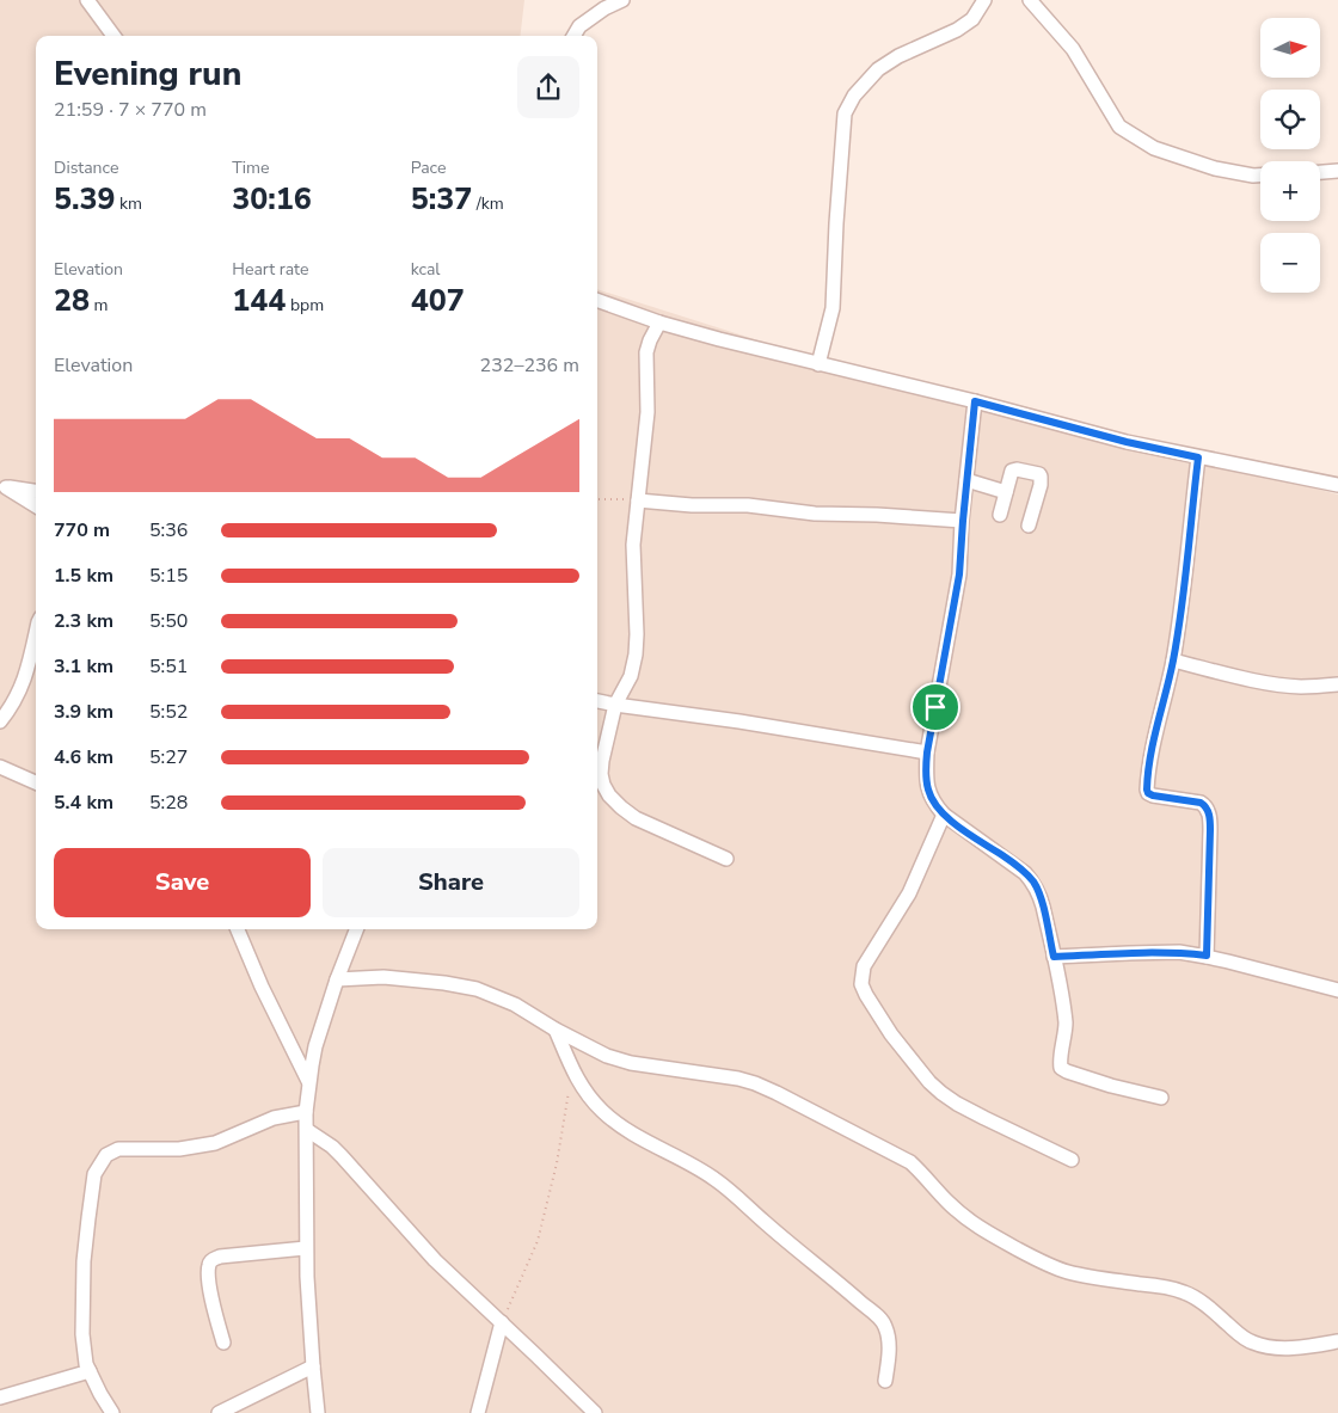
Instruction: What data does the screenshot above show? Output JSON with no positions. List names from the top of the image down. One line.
{"north":"right","page":{"map_buttons":["+","−"],"heading":["Evening run","21:59 · 7 × 770 m"],"stats":[["Distance","5.39 km"],["Time","30:16"],["Pace","5:37 /km"],["Elevation","28 m"],["Heart rate","144 bpm"],["kcal","407"]],"chart":["Elevation","232–236 m"],"list":[{"name":"770 m","note":"5:36"},{"name":"1.5 km","note":"5:15"},{"name":"2.3 km","note":"5:50"},{"name":"3.1 km","note":"5:51"},{"name":"3.9 km","note":"5:52"},{"name":"4.6 km","note":"5:27"},{"name":"5.4 km","note":"5:28"}],"buttons":["Save","Share"]}}
